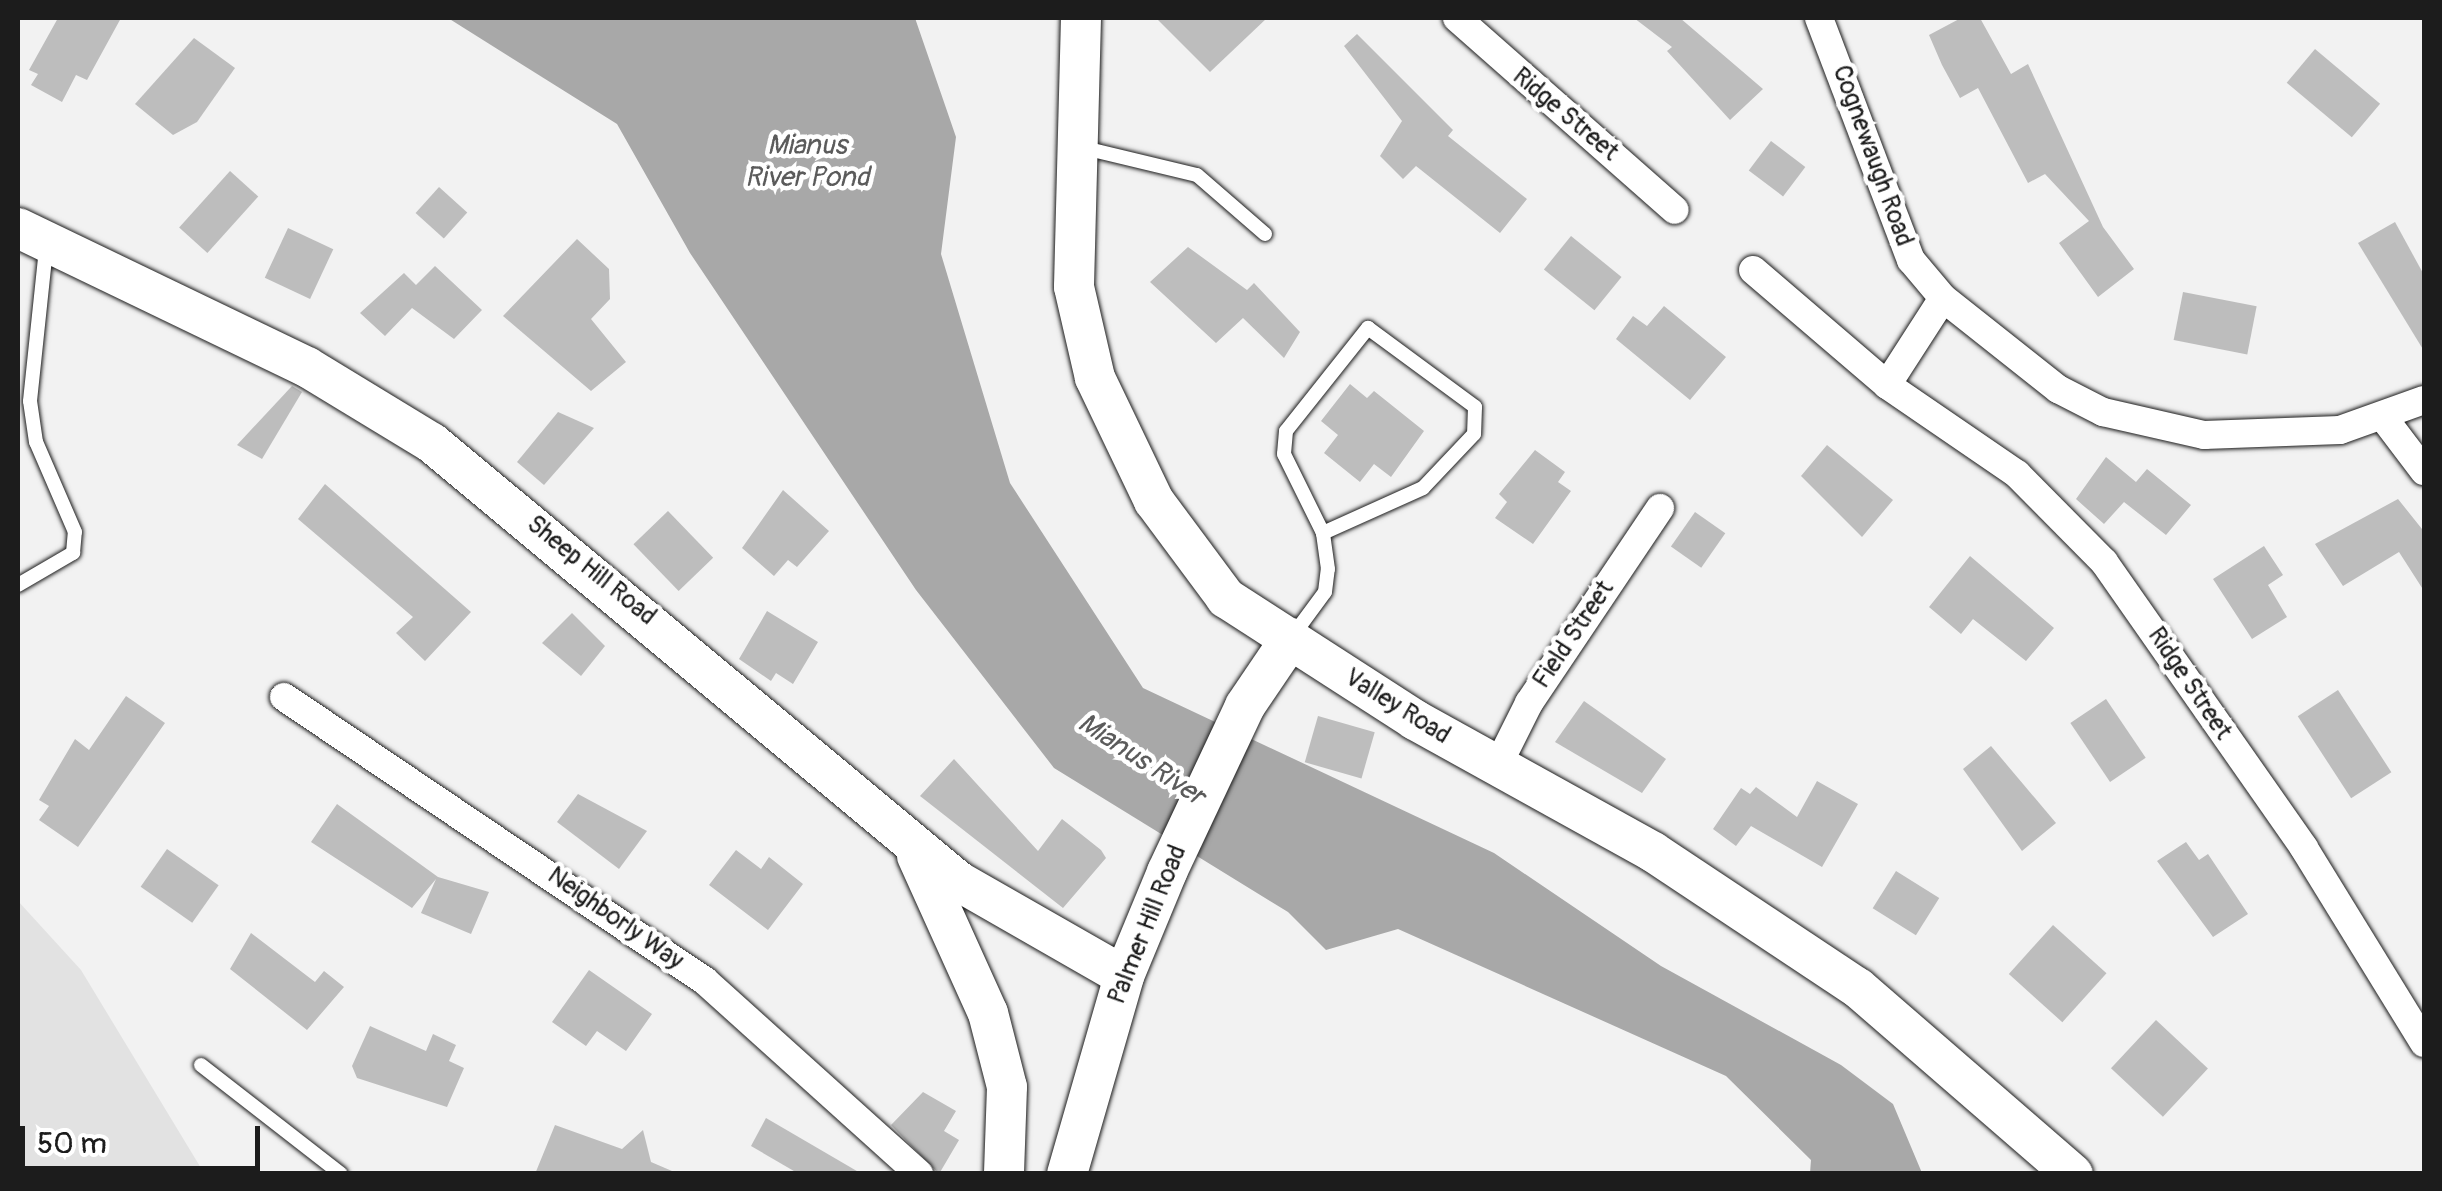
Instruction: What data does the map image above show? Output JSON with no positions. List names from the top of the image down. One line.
{"streets":{"street":["Ridge Street","Cognewaugh Road","Sheep Hill Road","Field Street","Valley Road","Neighborly Way","Palmer Hill Road"]},"crossings":[["Sheep Hill Road","Palmer Hill Road"],["Field Street","Valley Road"],["Valley Road","Palmer Hill Road"]],"water":["Mianus River Pond","Mianus River"],"scale_bar":"50 m"}
